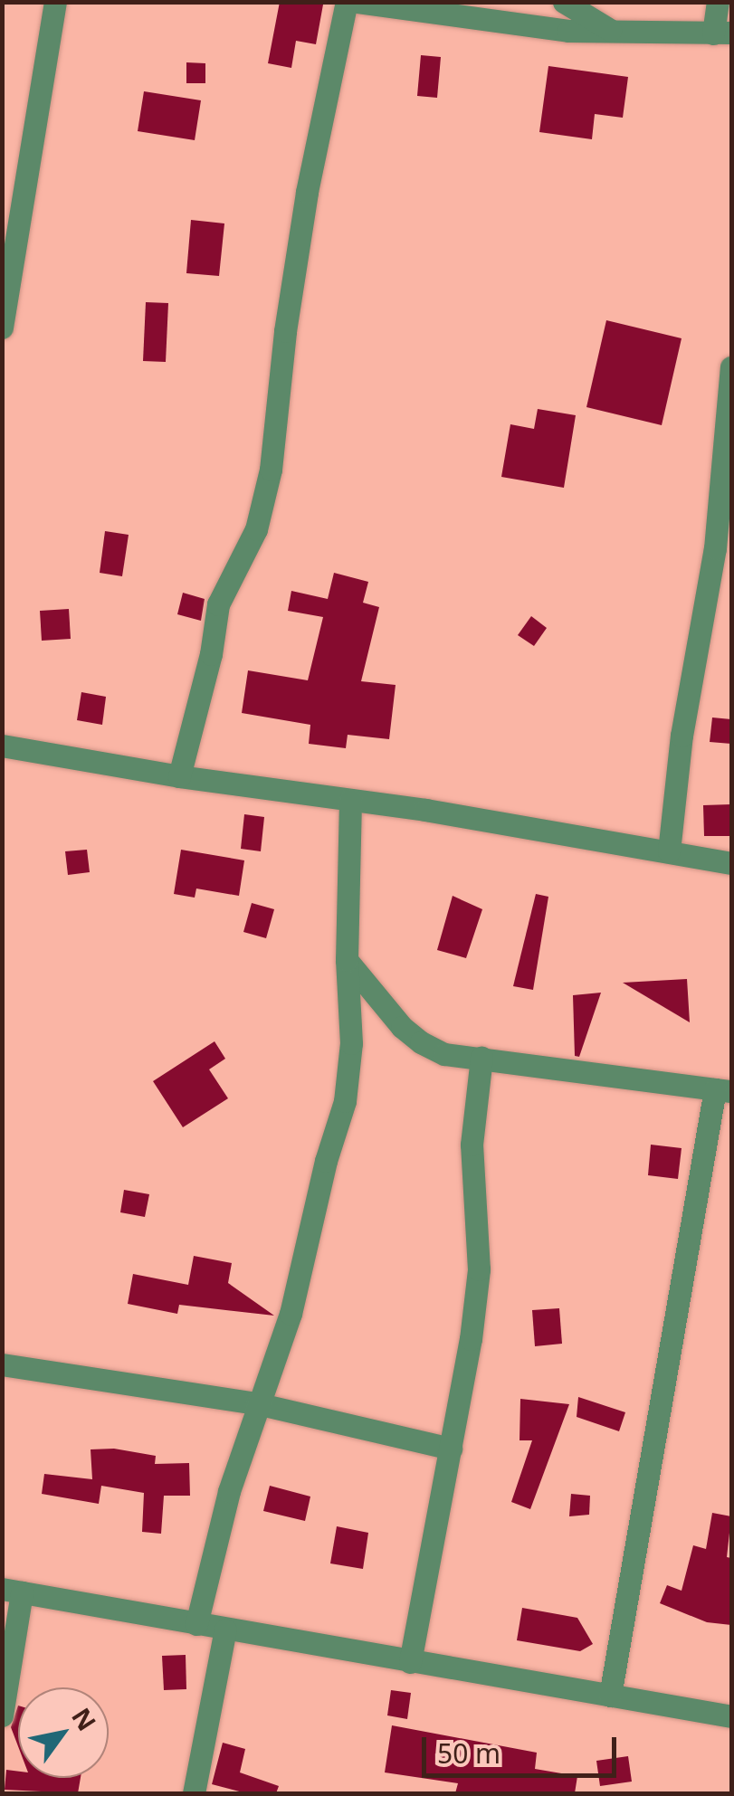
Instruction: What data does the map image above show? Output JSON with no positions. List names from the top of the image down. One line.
{"scale_bar":"50 m","north":"top right"}
